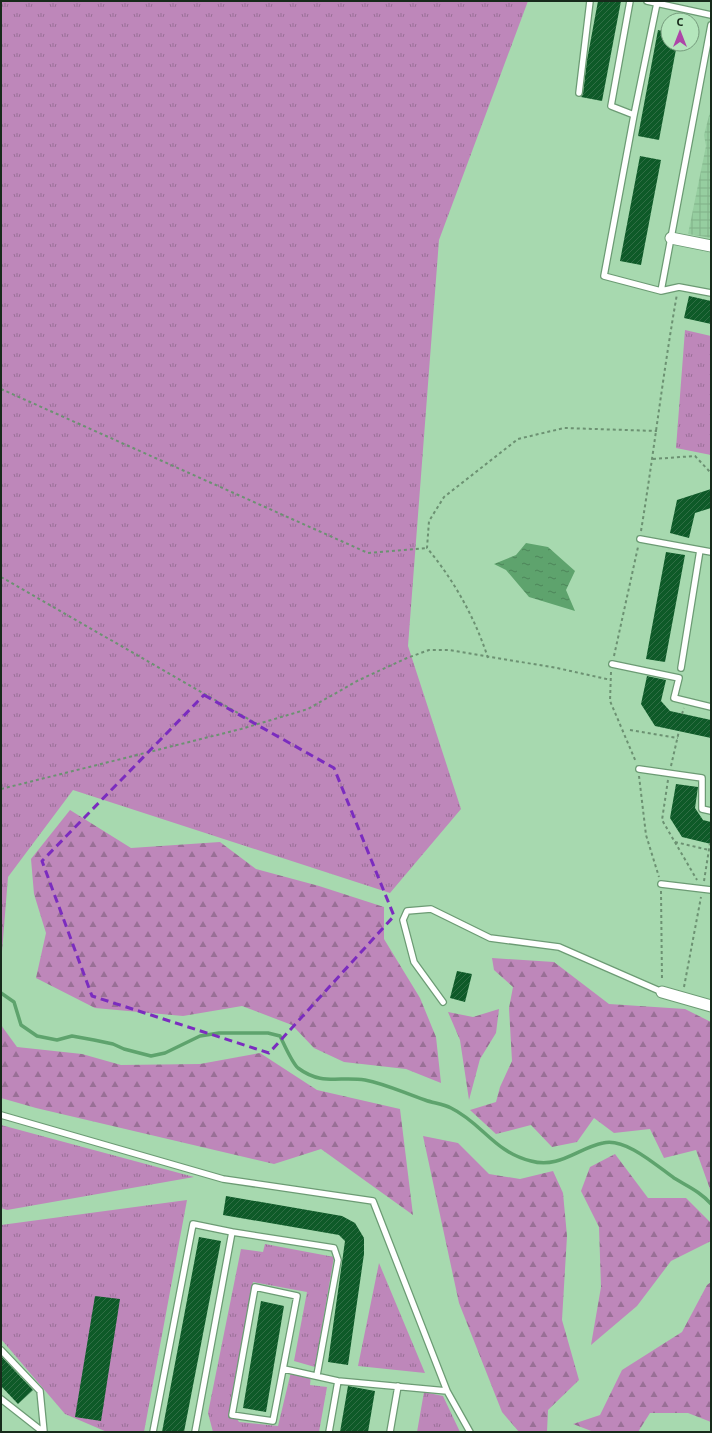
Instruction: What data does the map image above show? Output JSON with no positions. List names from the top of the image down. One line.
{"north":"top"}
